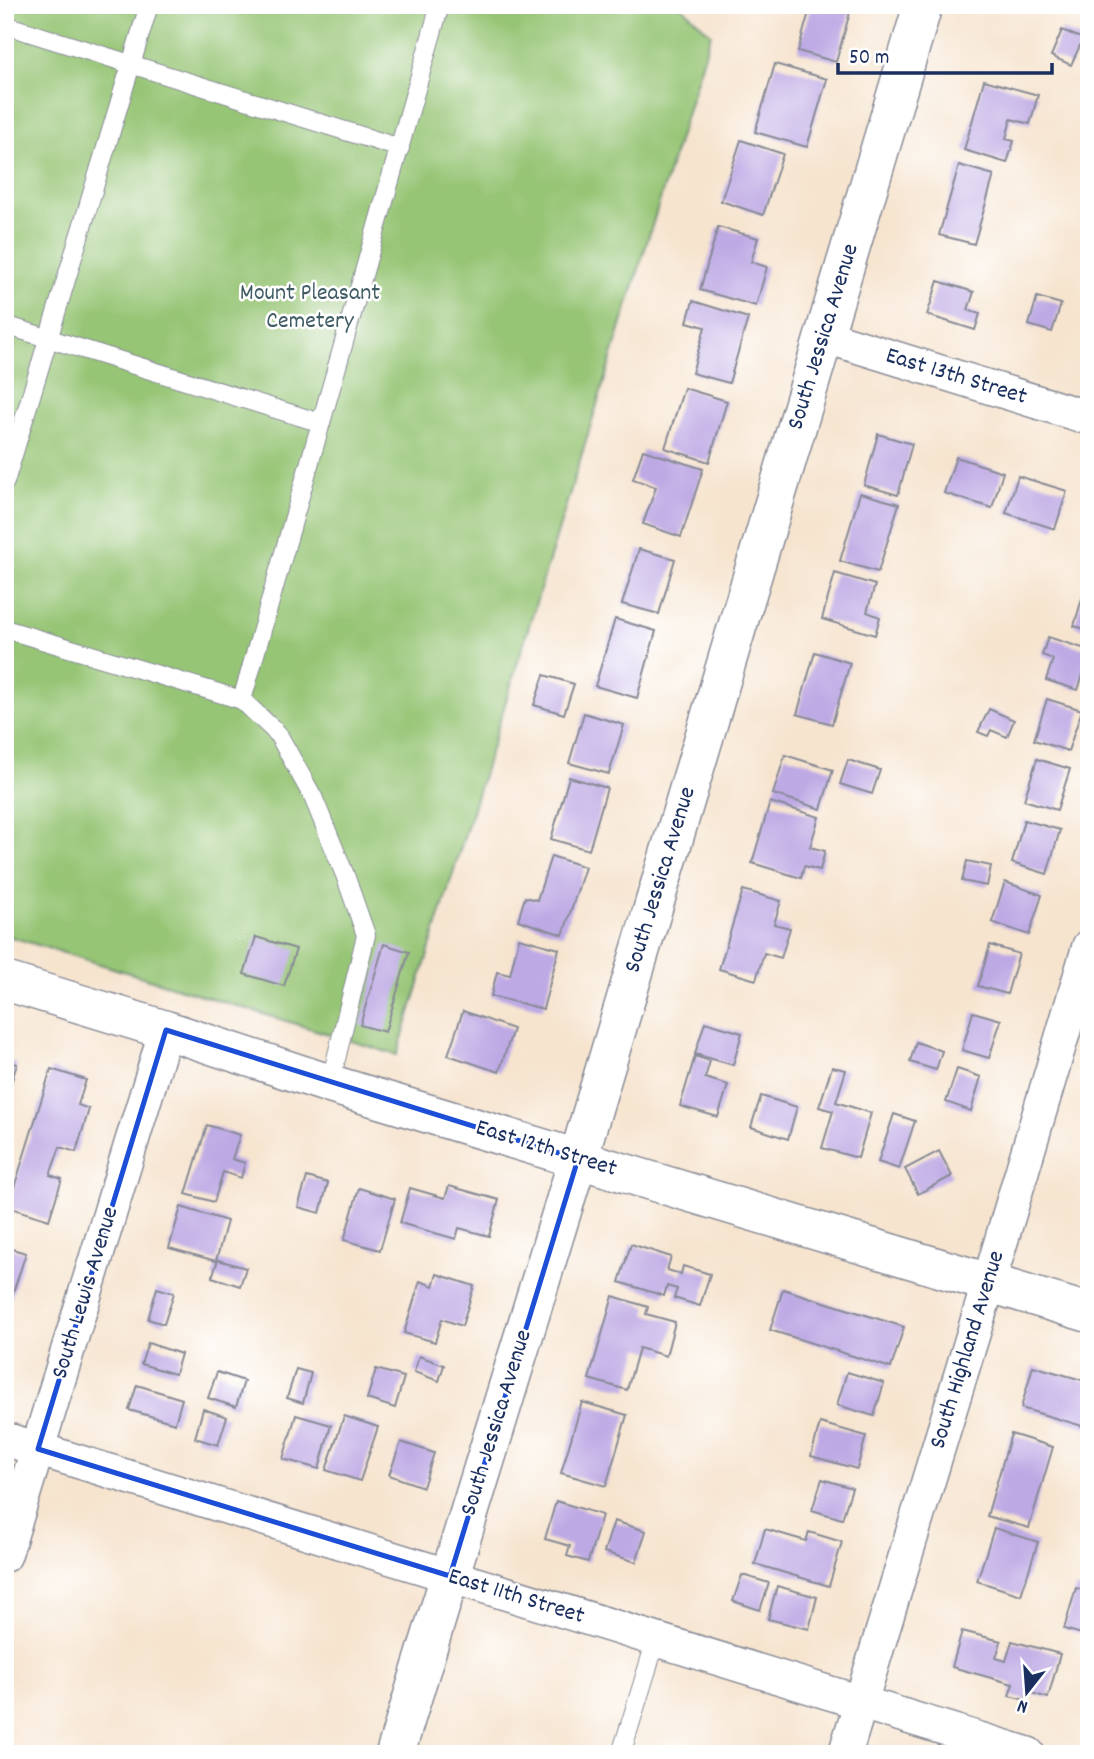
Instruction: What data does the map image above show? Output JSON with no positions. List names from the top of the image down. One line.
{"streets":{"street":["South Jessica Avenue","East 13th Street","East 12th Street","South Lewis Avenue","South Highland Avenue","East 11th Street"]},"crossings":[["South Jessica Avenue","East 13th Street"],["South Jessica Avenue","East 12th Street"],["South Jessica Avenue","East 11th Street"],["East 12th Street","South Lewis Avenue"],["East 12th Street","South Highland Avenue"],["South Lewis Avenue","East 11th Street"],["South Highland Avenue","East 11th Street"]],"parks":["Mount Pleasant Cemetery"],"scale_bar":"50 m","north":"bottom"}
